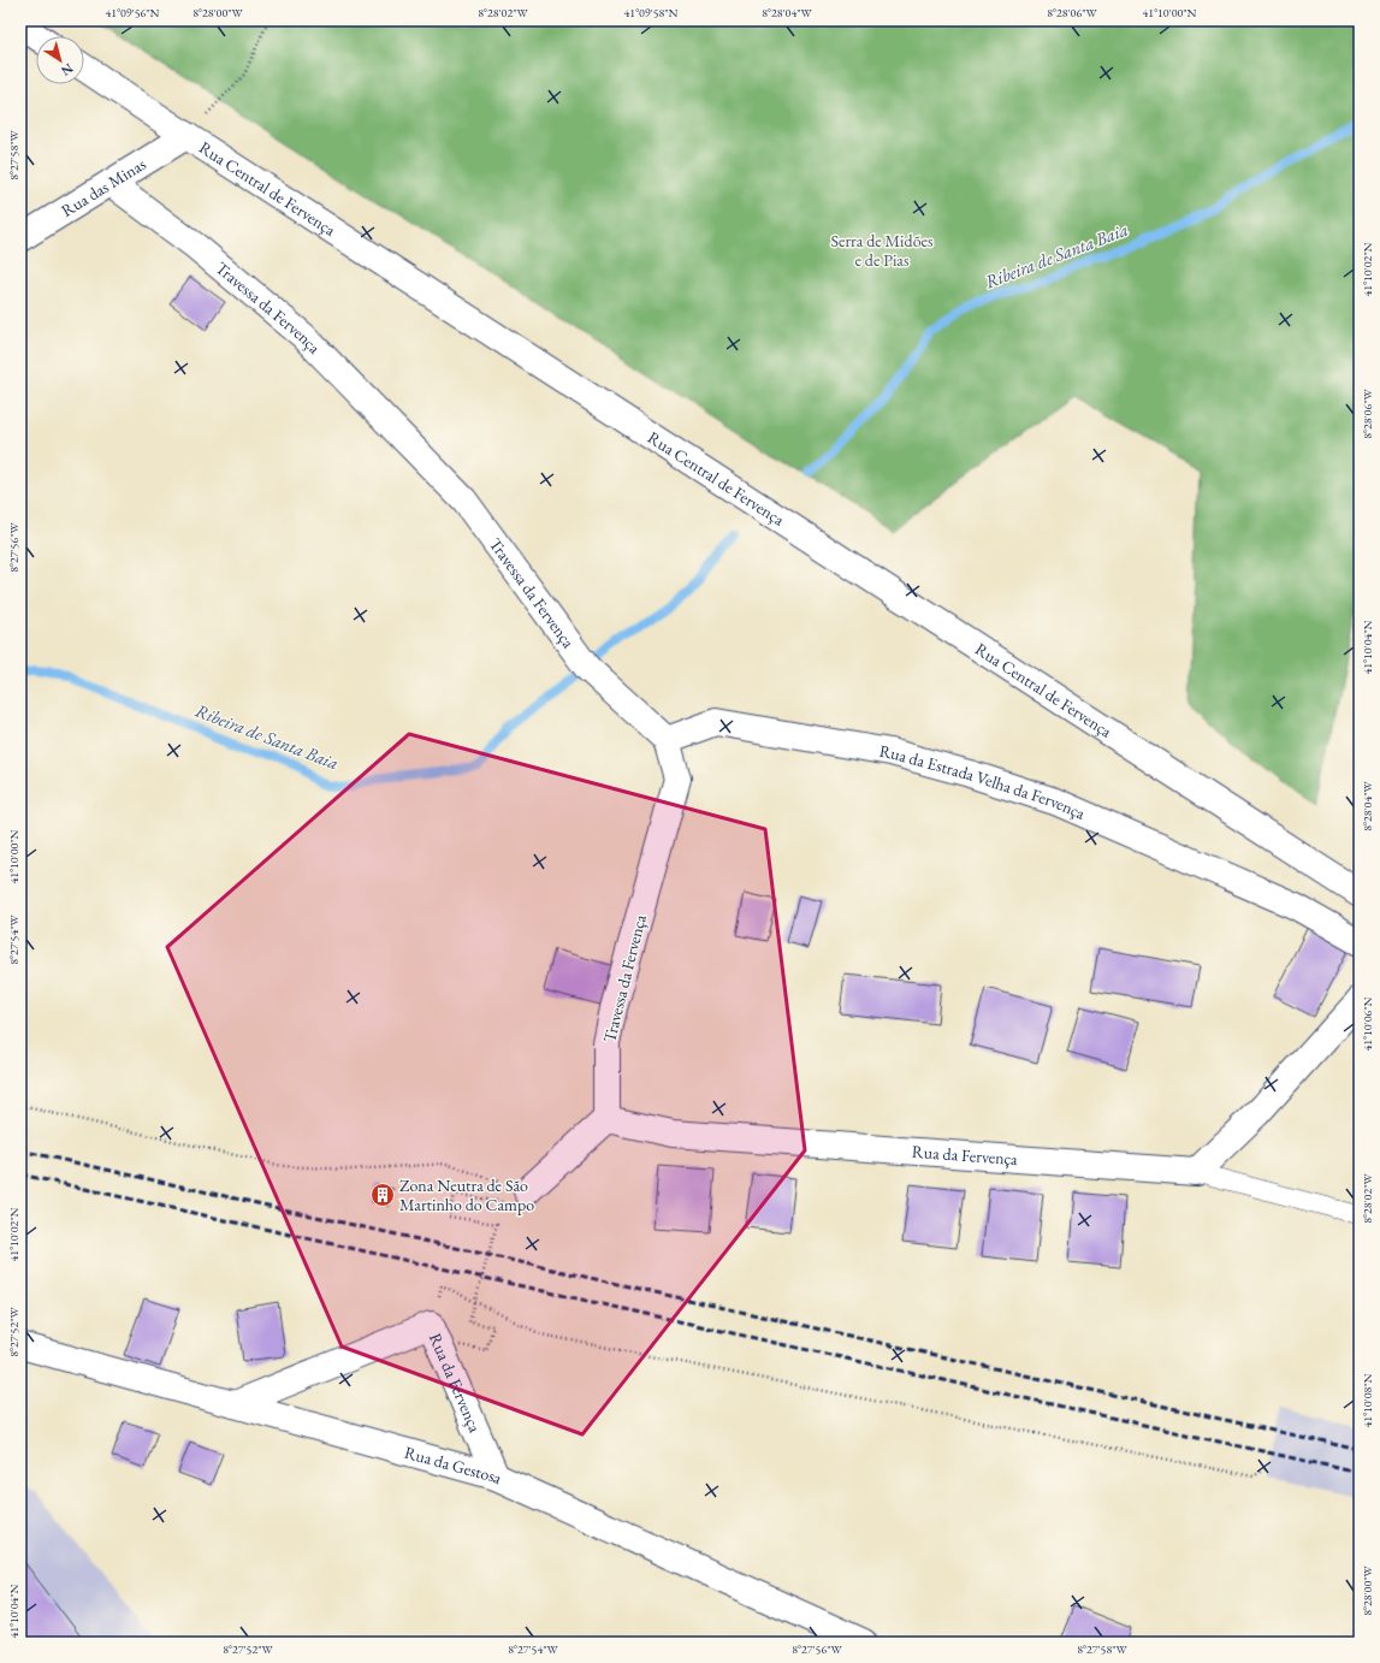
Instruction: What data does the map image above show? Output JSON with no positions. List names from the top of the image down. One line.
{"streets":{"street":["Rua das Minas","Rua Central de Fervença","Travessa da Fervença","Rua da Estrada Velha da Fervença","Rua da Fervença","Rua da Gestosa"]},"crossings":[["Rua das Minas","Rua Central de Fervença"],["Rua das Minas","Travessa da Fervença"],["Travessa da Fervença","Rua da Estrada Velha da Fervença"],["Travessa da Fervença","Rua da Fervença"],["Rua da Fervença","Rua da Gestosa"]],"water":["Ribeira de Santa Baia"],"parks":["Serra de Midões e de Pias"],"places":{"building":["Zona Neutra de São Martinho do Campo"]},"north":"bottom right","coordinates":["41°09'56\"N","8°28'00\"W","8°28'02\"W","41°09'58\"N","8°28'04\"W","8°28'06\"W","41°10'00\"N","8°27'58\"W","41°10'02\"N","8°27'56\"W","41°10'04\"N","8°27'54\"W","41°10'06\"N","8°27'52\"W","41°10'08\"N"]}
